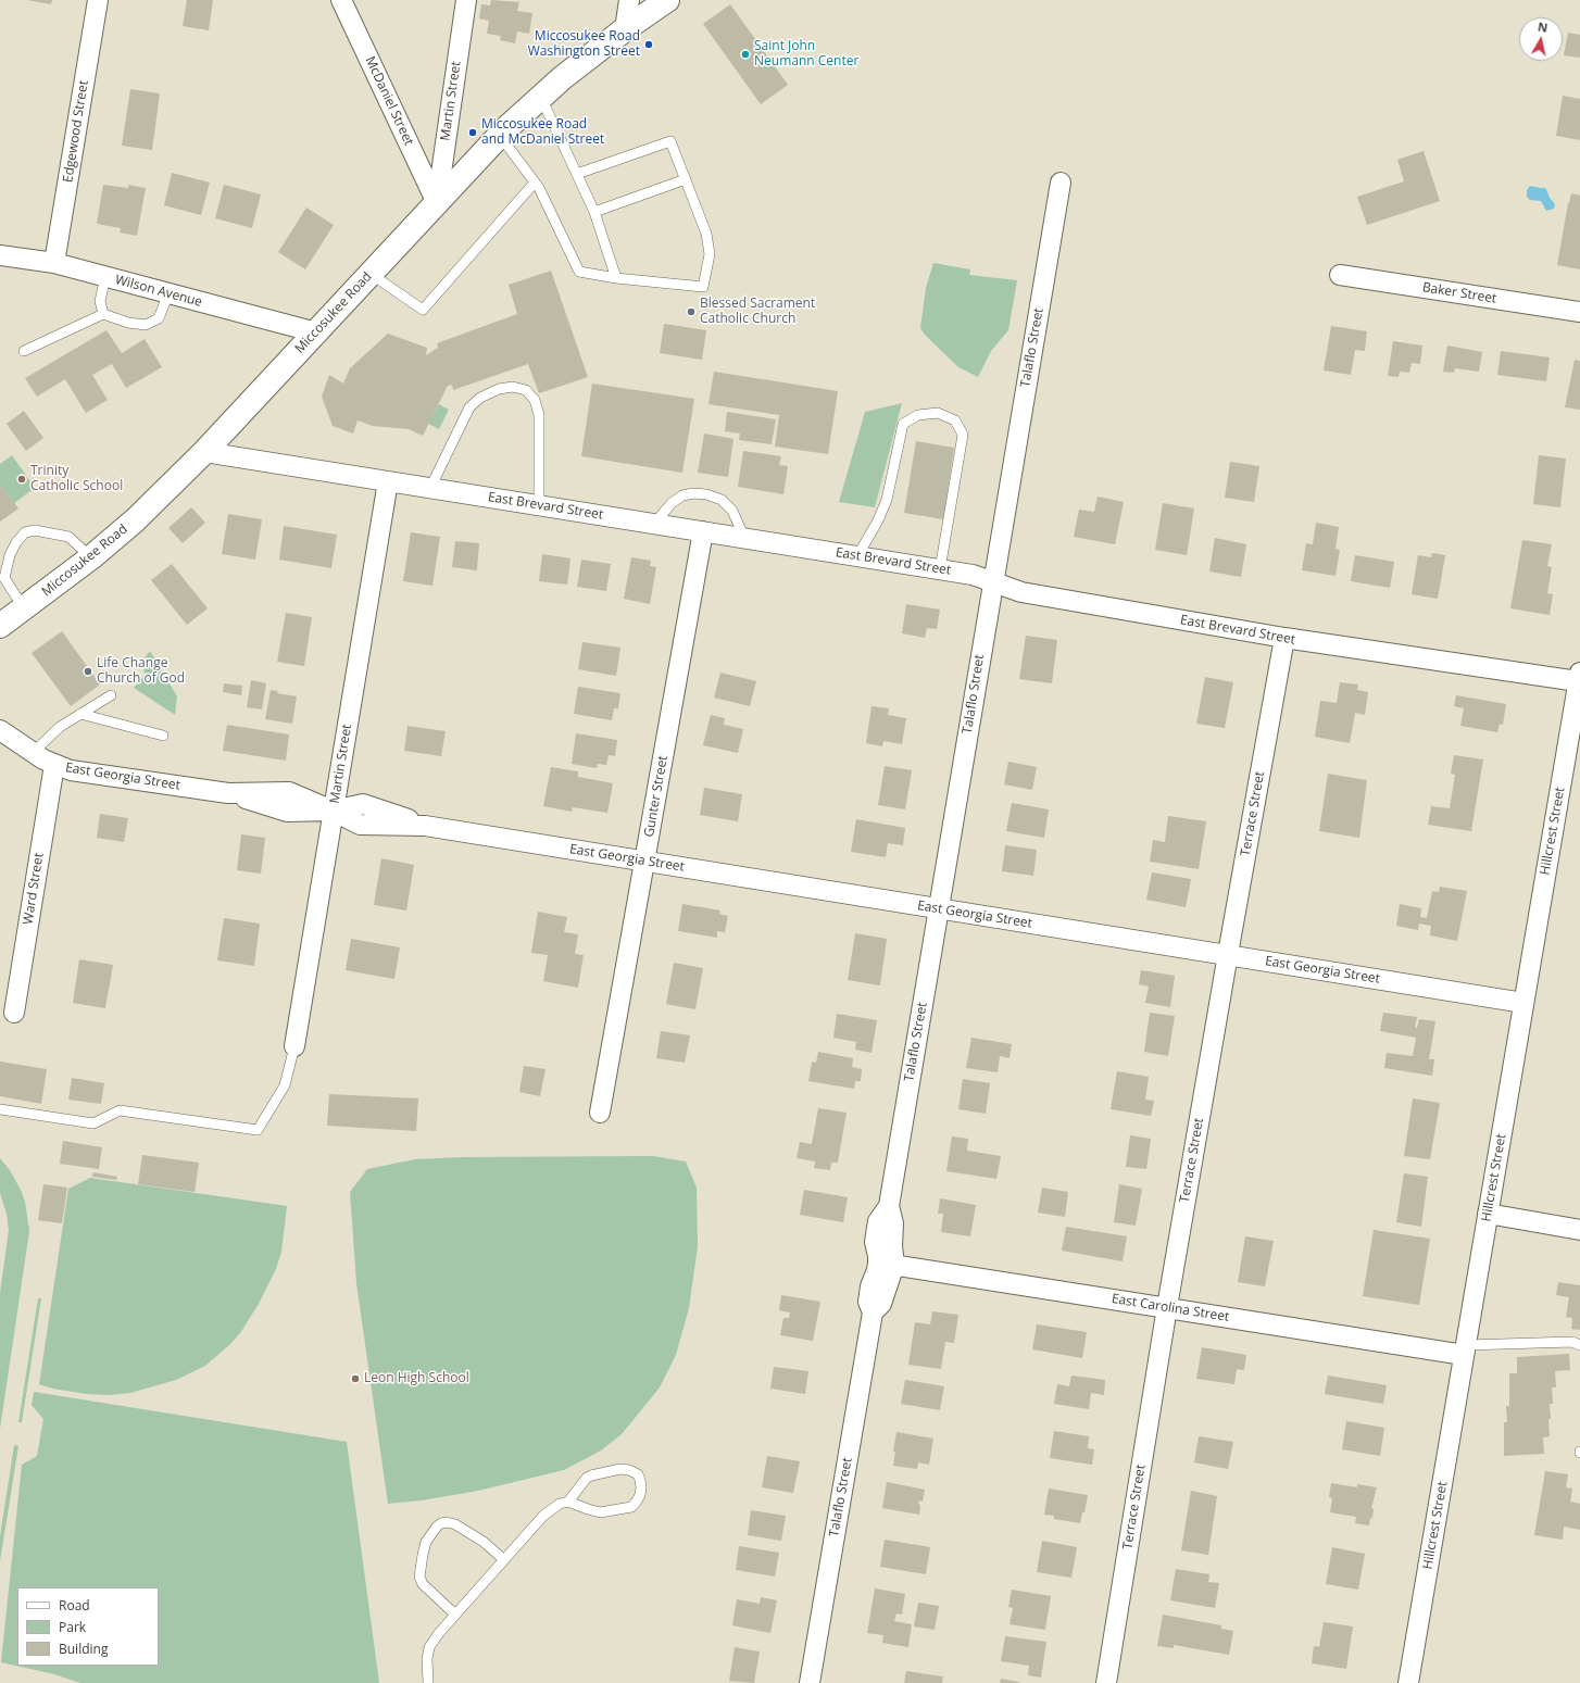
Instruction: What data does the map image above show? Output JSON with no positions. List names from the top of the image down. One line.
{"streets":{"street":["McDaniel Street","Martin Street","Edgewood Street","Wilson Avenue","Baker Street","Miccosukee Road","Talaflo Street","East Brevard Street","East Georgia Street","Gunter Street","Terrace Street","Hillcrest Street","Ward Street","East Carolina Street"]},"crossings":[["McDaniel Street","Martin Street"],["McDaniel Street","Miccosukee Road"],["Martin Street","Miccosukee Road"],["Martin Street","East Brevard Street"],["Martin Street","East Georgia Street"],["Edgewood Street","Wilson Avenue"],["Wilson Avenue","Miccosukee Road"],["Miccosukee Road","East Brevard Street"],["Talaflo Street","East Brevard Street"],["Talaflo Street","East Georgia Street"],["Talaflo Street","East Carolina Street"],["East Brevard Street","Gunter Street"],["East Brevard Street","Terrace Street"],["East Brevard Street","Hillcrest Street"],["East Georgia Street","Gunter Street"],["East Georgia Street","Terrace Street"],["East Georgia Street","Hillcrest Street"],["East Georgia Street","Ward Street"],["Terrace Street","East Carolina Street"],["Hillcrest Street","East Carolina Street"]],"places":["Miccosukee Road Washington Street","Saint John Neumann Center","Miccosukee Road and McDaniel Street","Blessed Sacrament Catholic Church","Trinity Catholic School","Life Change Church of God","Leon High School"],"legend":["Road","Park","Building"],"north":"top"}
